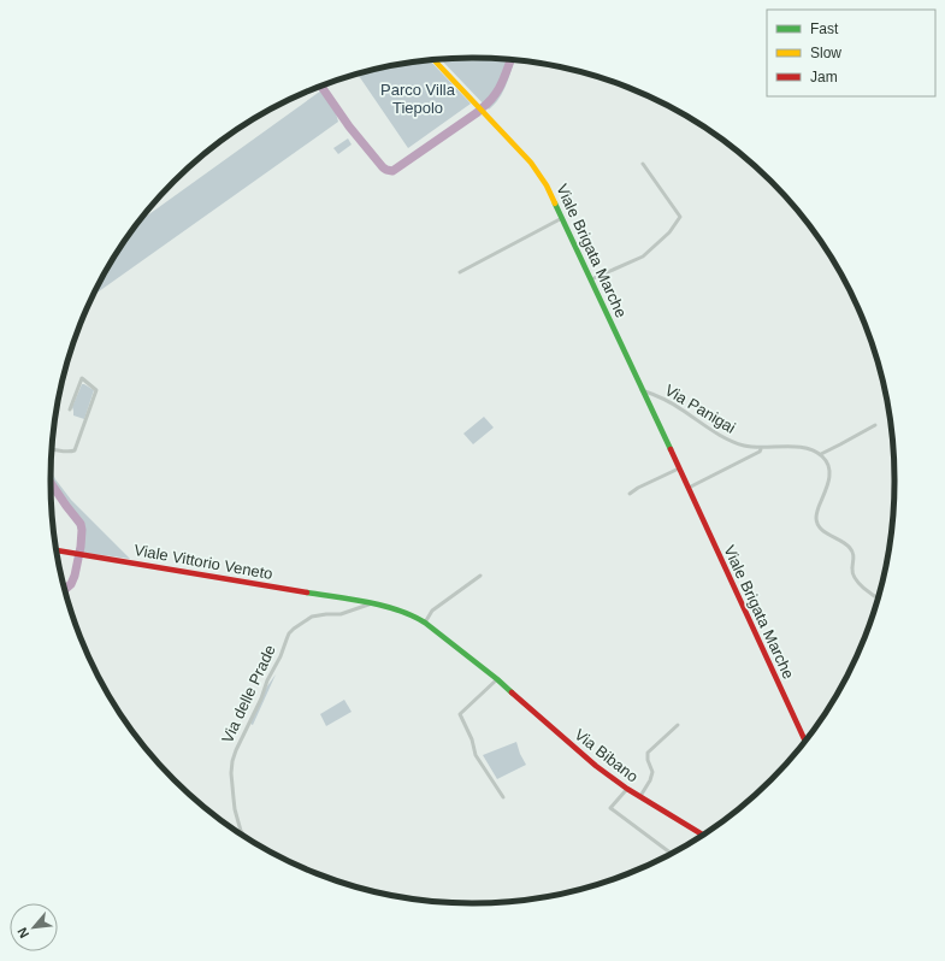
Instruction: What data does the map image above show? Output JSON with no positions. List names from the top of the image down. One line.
{"streets":{"street":["Viale Brigata Marche","Via Panigai","Viale Vittorio Veneto","Via delle Prade","Via Bibano"]},"crossings":[["Viale Brigata Marche","Via Panigai"],["Viale Vittorio Veneto","Via Bibano"],["Via delle Prade","Via Bibano"]],"parks":["Parco Villa Tiepolo"],"legend":["Fast","Slow","Jam"],"north":"bottom left"}
